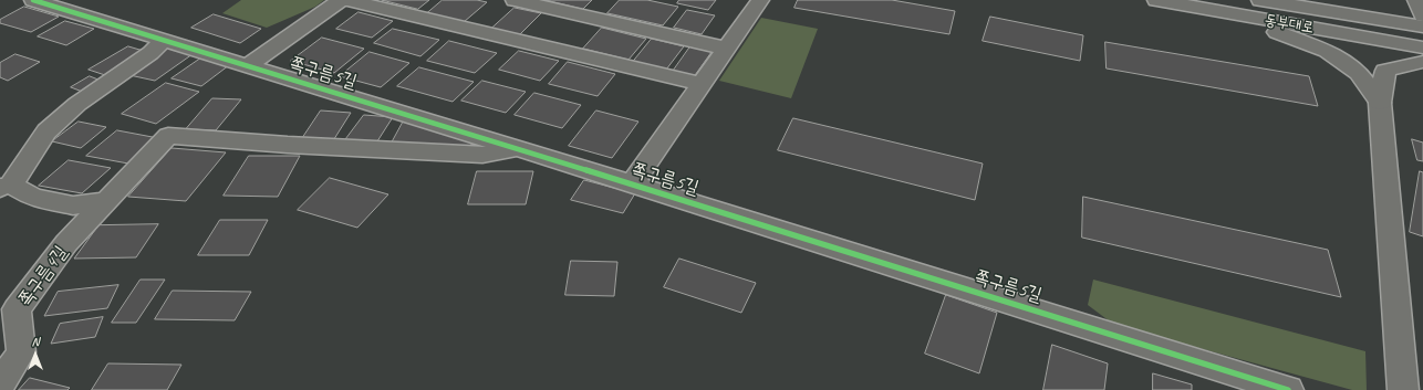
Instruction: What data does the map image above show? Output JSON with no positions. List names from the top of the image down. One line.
{"streets":{"street":["동부대로","쪽구름5길","쪽구름4길"]},"crossings":[["쪽구름5길","쪽구름4길"]],"north":"top"}
